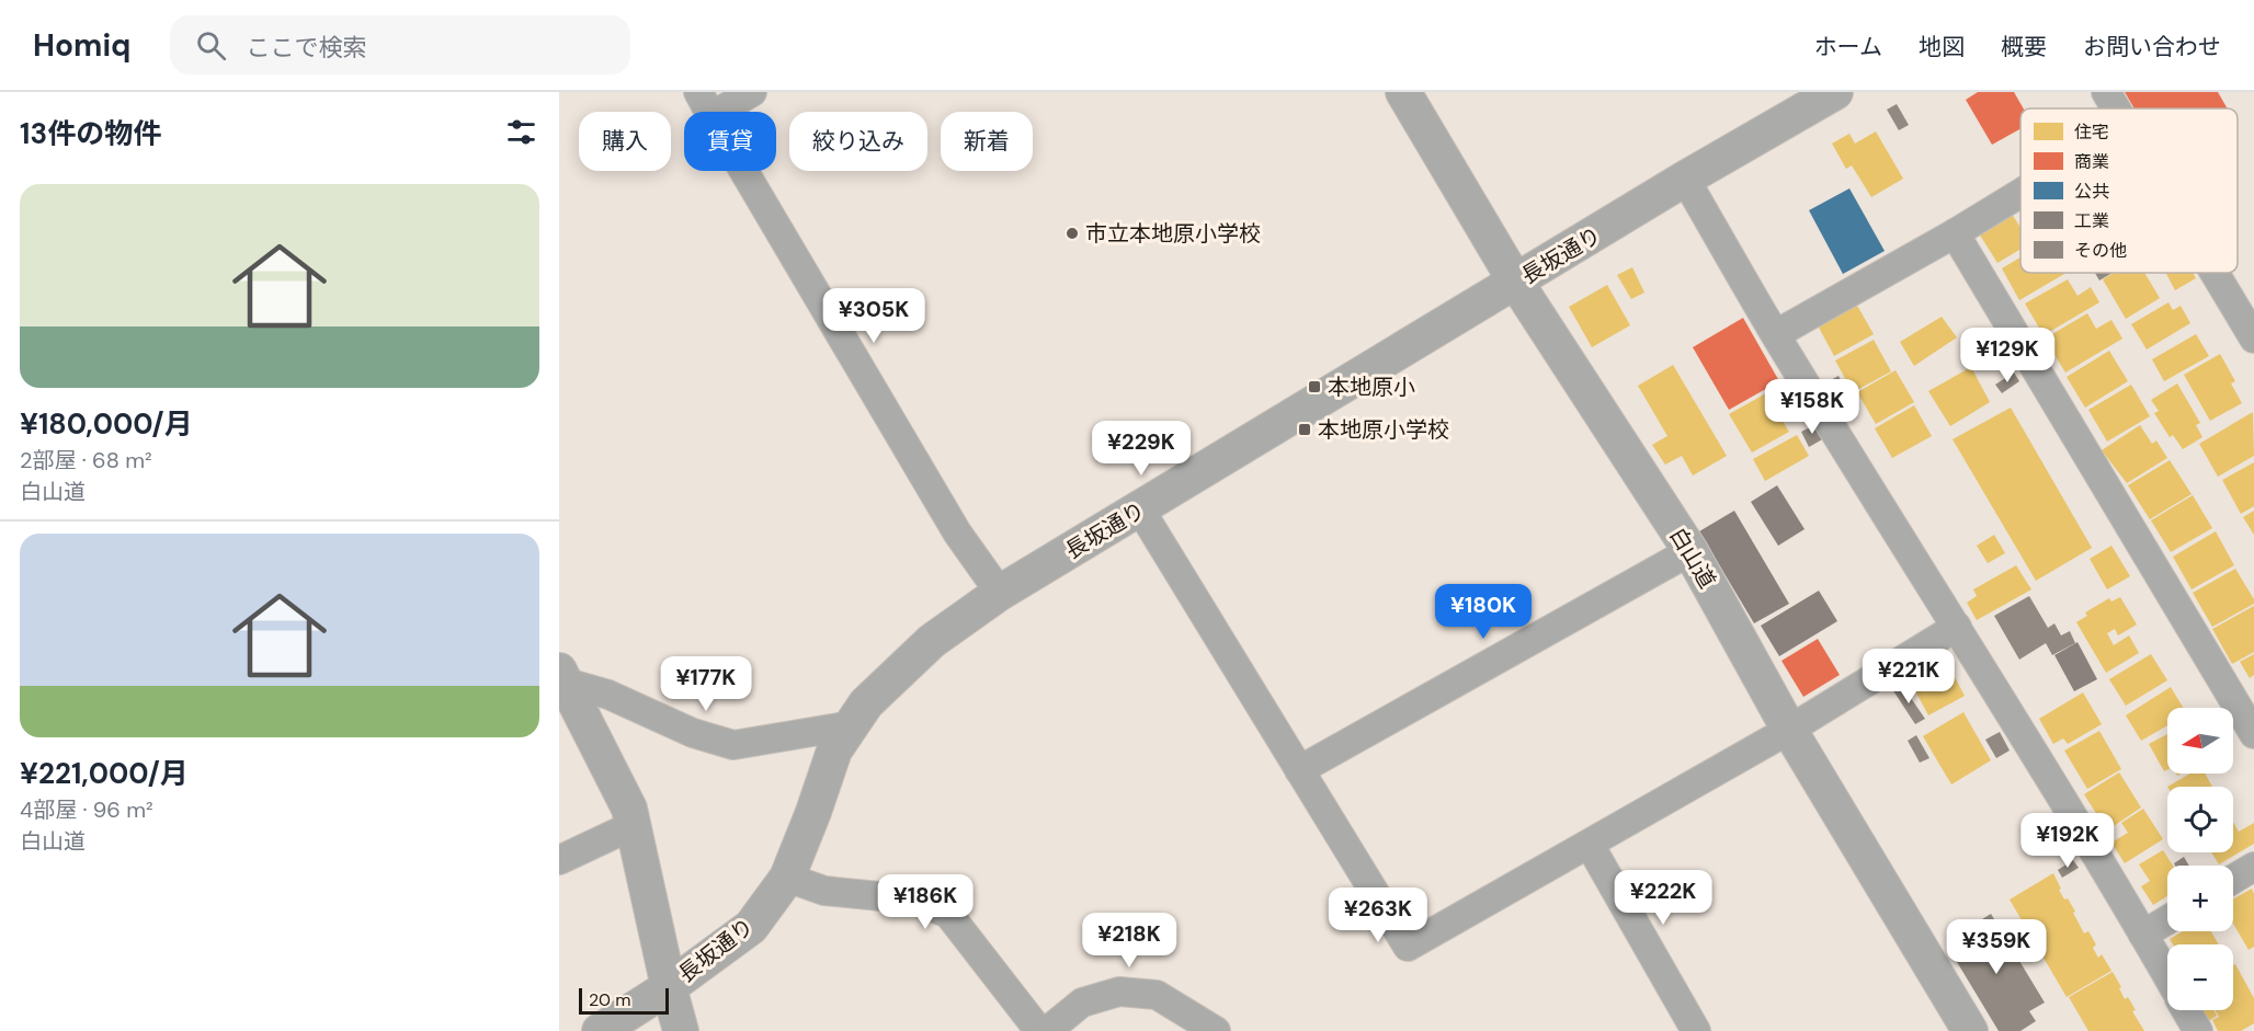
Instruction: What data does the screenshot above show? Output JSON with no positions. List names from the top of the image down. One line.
{"streets":{"street":["長坂通り","白山道"]},"crossings":[["長坂通り","白山道"]],"places":{"other":["市立本地原小学校"],"transit":["本地原小","本地原小学校"]},"legend":["住宅","商業","公共","工業","その他"],"scale_bar":"20 m","north":"left","page":{"header":"Homiq","search":"ここで検索","nav":["ホーム","地図","概要","お問い合わせ"],"heading":"13件の物件","chip":["購入","賃貸","絞り込み","新着"],"list":[{"name":"¥180,000/月","note":"2部屋 · 68 m² · 白山道"},{"name":"¥221,000/月","note":"4部屋 · 96 m² · 白山道"}],"price":["¥305K","¥129K","¥158K","¥229K","¥180K","¥221K","¥177K","¥192K","¥222K","¥186K","¥263K","¥218K","¥359K"],"map_buttons":["+","−"],"scale":"20 m"}}
